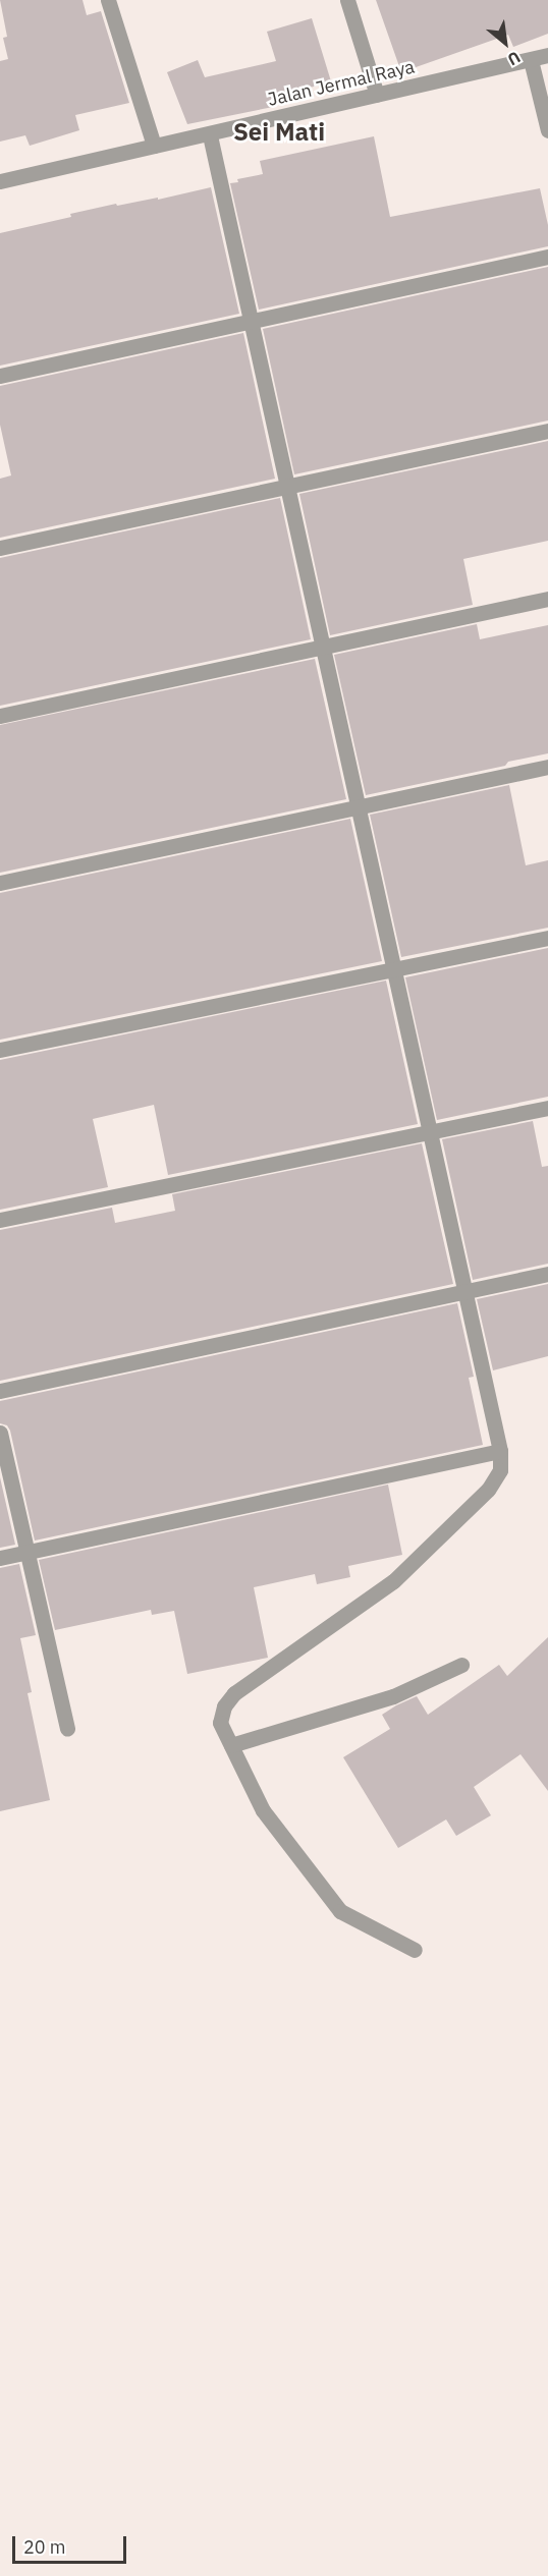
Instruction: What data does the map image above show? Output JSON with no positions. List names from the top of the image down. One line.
{"streets":{"street":["Jalan Jermal Raya"]},"districts":["Sei Mati"],"scale_bar":"20 m","north":"bottom right"}
